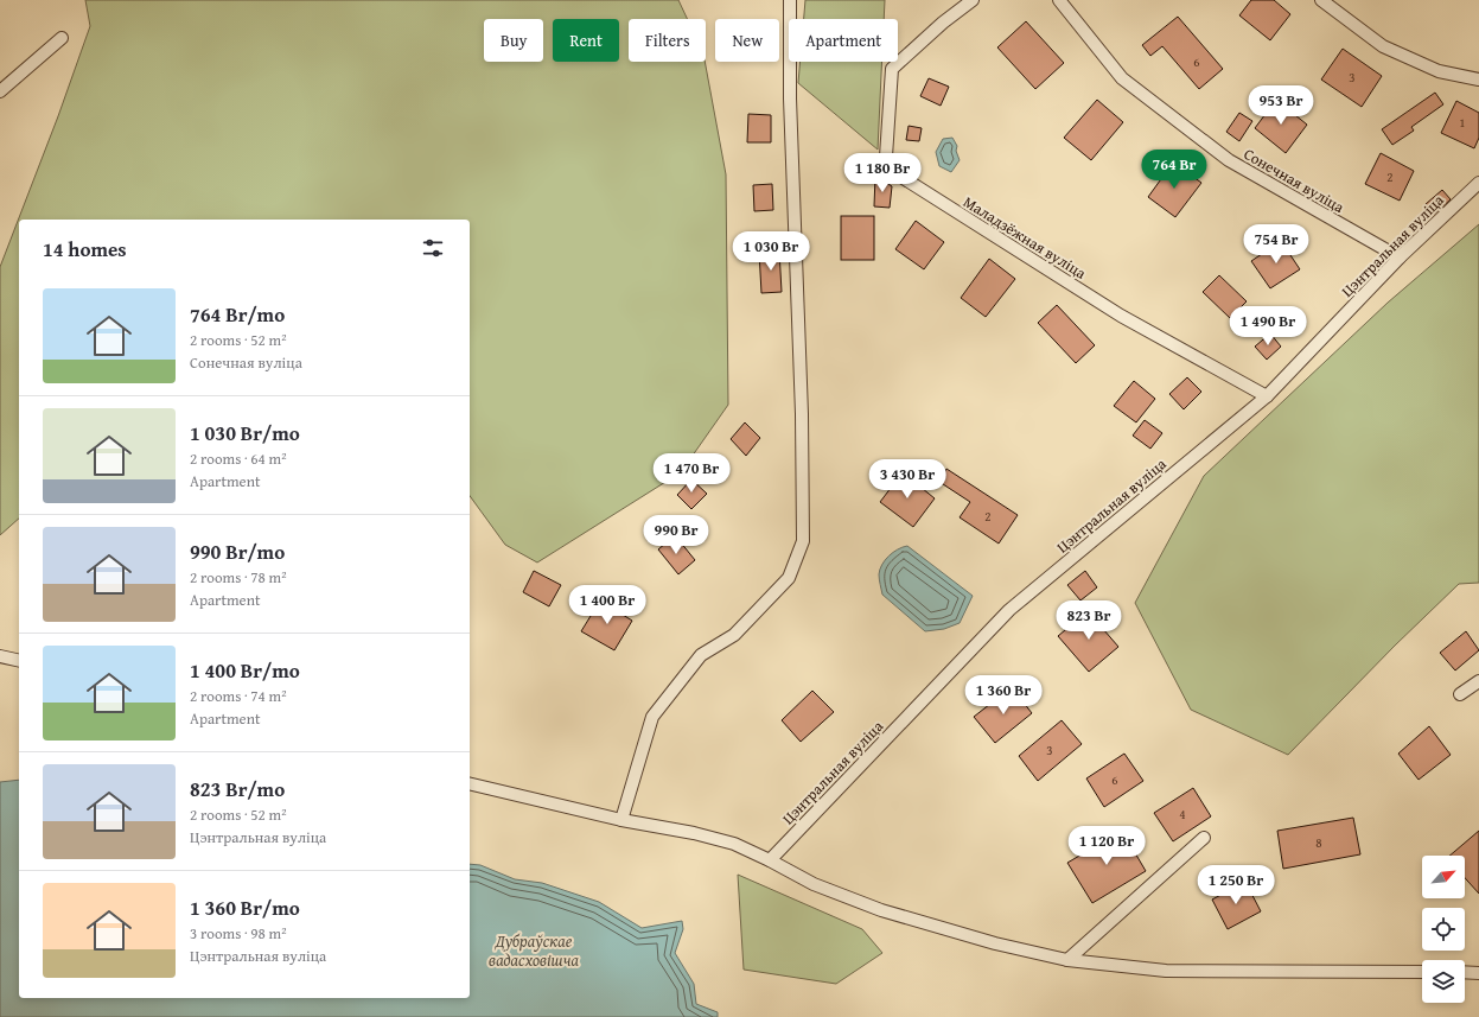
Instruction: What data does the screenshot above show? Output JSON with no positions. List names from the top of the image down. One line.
{"streets":{"street":["Сонечная вуліца","Маладзёжная вуліца","Цэнтральная вуліца"]},"crossings":[["Сонечная вуліца","Цэнтральная вуліца"],["Маладзёжная вуліца","Цэнтральная вуліца"]],"water":["Дубраўскае вадасховішча"],"house_numbers":["6","3","1","2","2","3","6","4","8"],"north":"top right","page":{"chip":["Buy","Rent","Filters","New","Apartment"],"price":["953 Br","764 Br","1 180 Br","754 Br","1 030 Br","1 490 Br","1 470 Br","3 430 Br","990 Br","1 400 Br","823 Br","1 360 Br","1 120 Br","1 250 Br"],"heading":"14 homes","list":[{"name":"764 Br/mo","note":"2 rooms · 52 m² · Сонечная вуліца"},{"name":"1 030 Br/mo","note":"2 rooms · 64 m² · Apartment"},{"name":"990 Br/mo","note":"2 rooms · 78 m² · Apartment"},{"name":"1 400 Br/mo","note":"2 rooms · 74 m² · Apartment"},{"name":"823 Br/mo","note":"2 rooms · 52 m² · Цэнтральная вуліца"},{"name":"1 360 Br/mo","note":"3 rooms · 98 m² · Цэнтральная вуліца"}]}}
